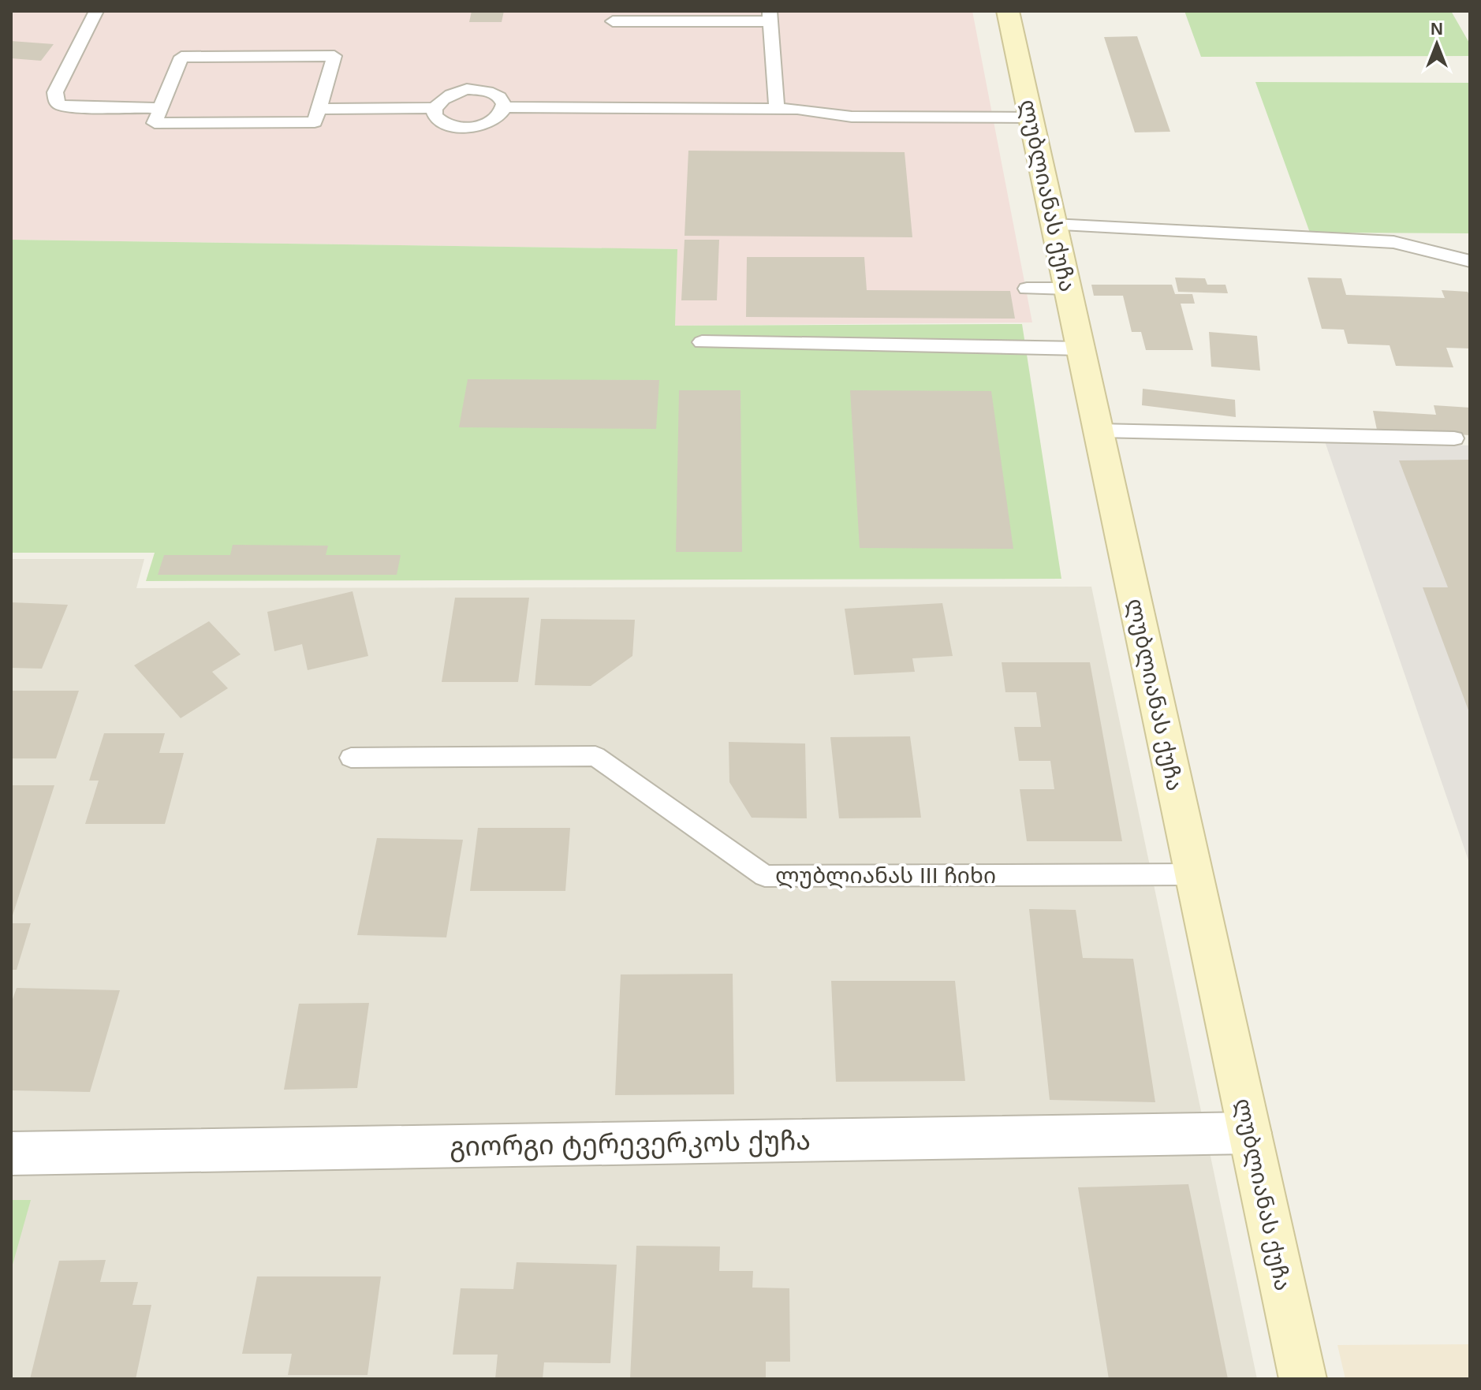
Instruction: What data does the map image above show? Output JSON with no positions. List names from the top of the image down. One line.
{"streets":{"street":["ლუბლიანას ქუჩა","გიორგი ტერევერკოს ქუჩა"],"lane":["ლუბლიანას III ჩიხი"]},"crossings":[["ლუბლიანას ქუჩა","ლუბლიანას III ჩიხი"],["ლუბლიანას ქუჩა","გიორგი ტერევერკოს ქუჩა"]],"north":"top"}
